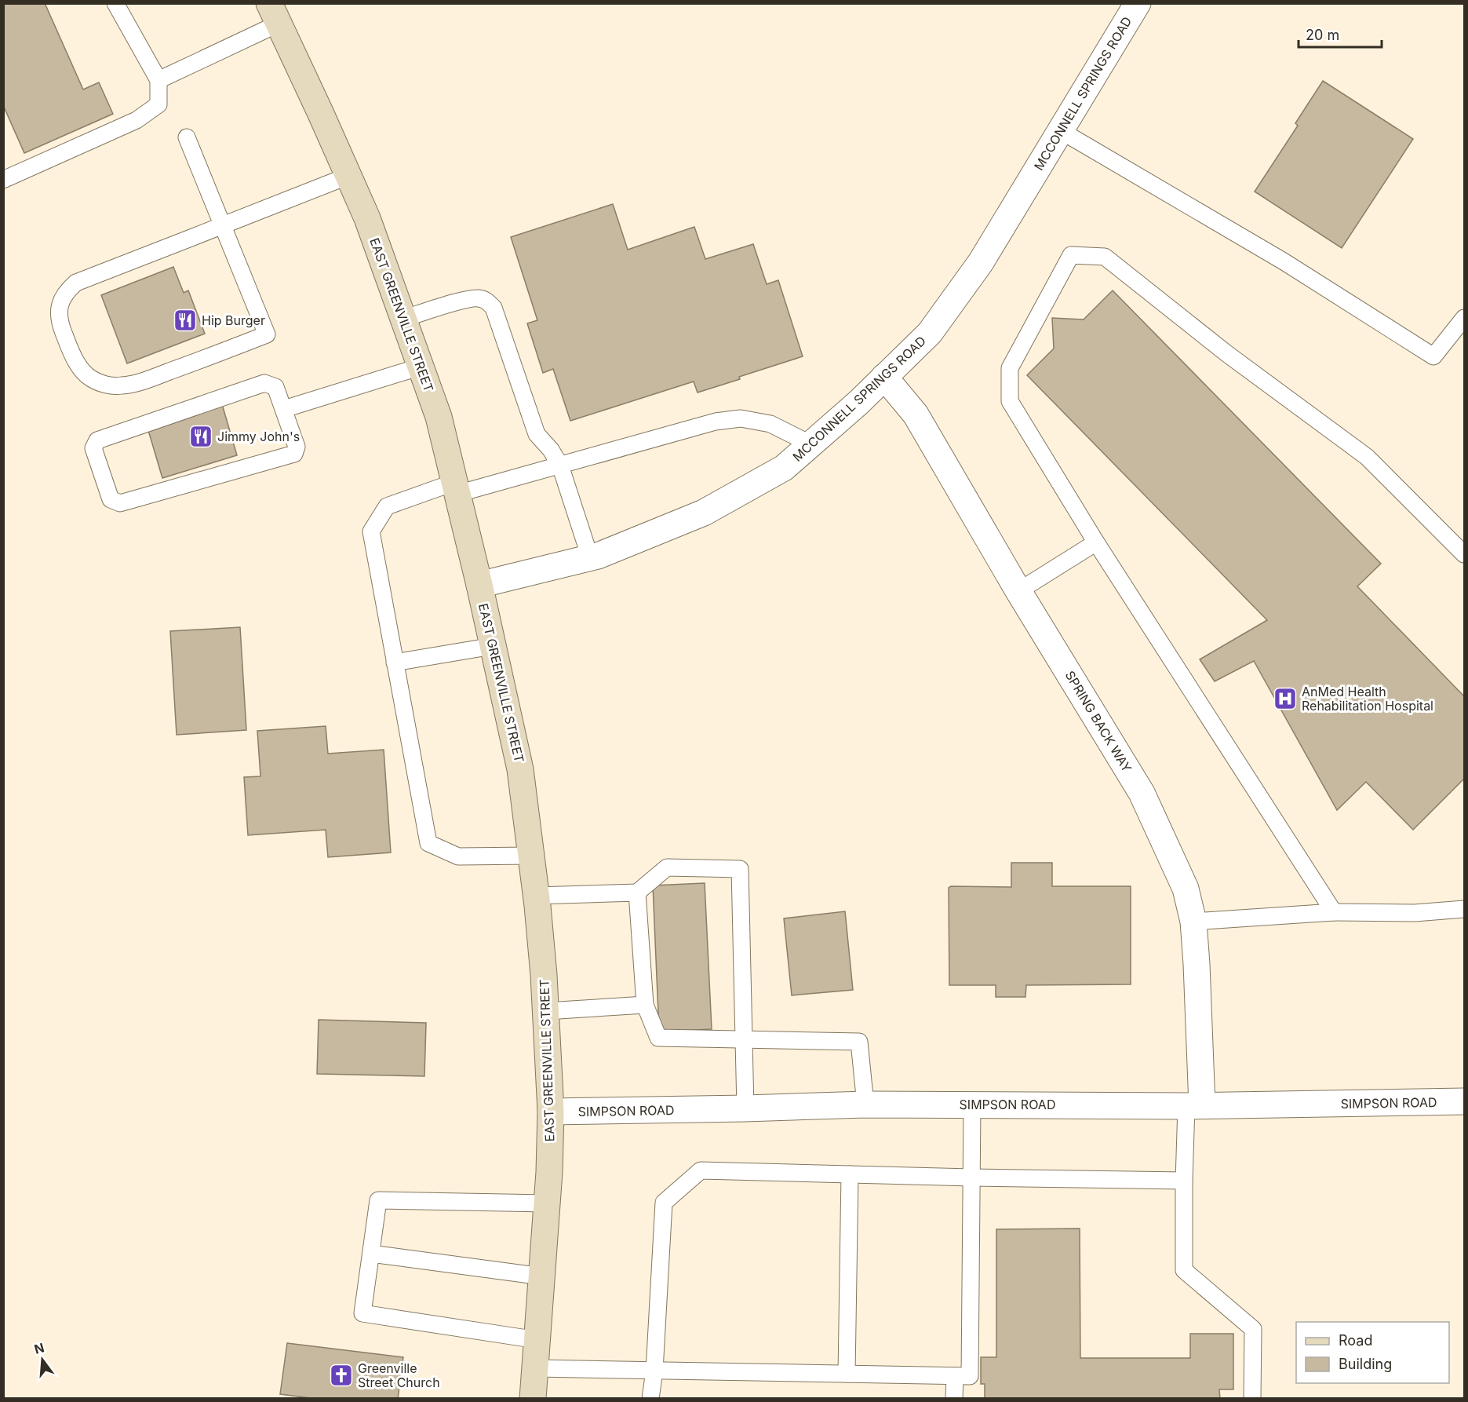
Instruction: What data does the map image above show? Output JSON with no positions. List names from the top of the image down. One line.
{"streets":{"main road":["EAST GREENVILLE STREET"],"street":["MCCONNELL SPRINGS ROAD","SPRING BACK WAY","SIMPSON ROAD"]},"crossings":[["MCCONNELL SPRINGS ROAD","EAST GREENVILLE STREET"],["MCCONNELL SPRINGS ROAD","SPRING BACK WAY"],["EAST GREENVILLE STREET","SIMPSON ROAD"],["SPRING BACK WAY","SIMPSON ROAD"]],"places":{"restaurant":["Hip Burger","Jimmy John's"],"hospital":["AnMed Health Rehabilitation Hospital"],"church":["Greenville Street Church"]},"legend":["Road","Building"],"scale_bar":"20 m","north":"top"}
